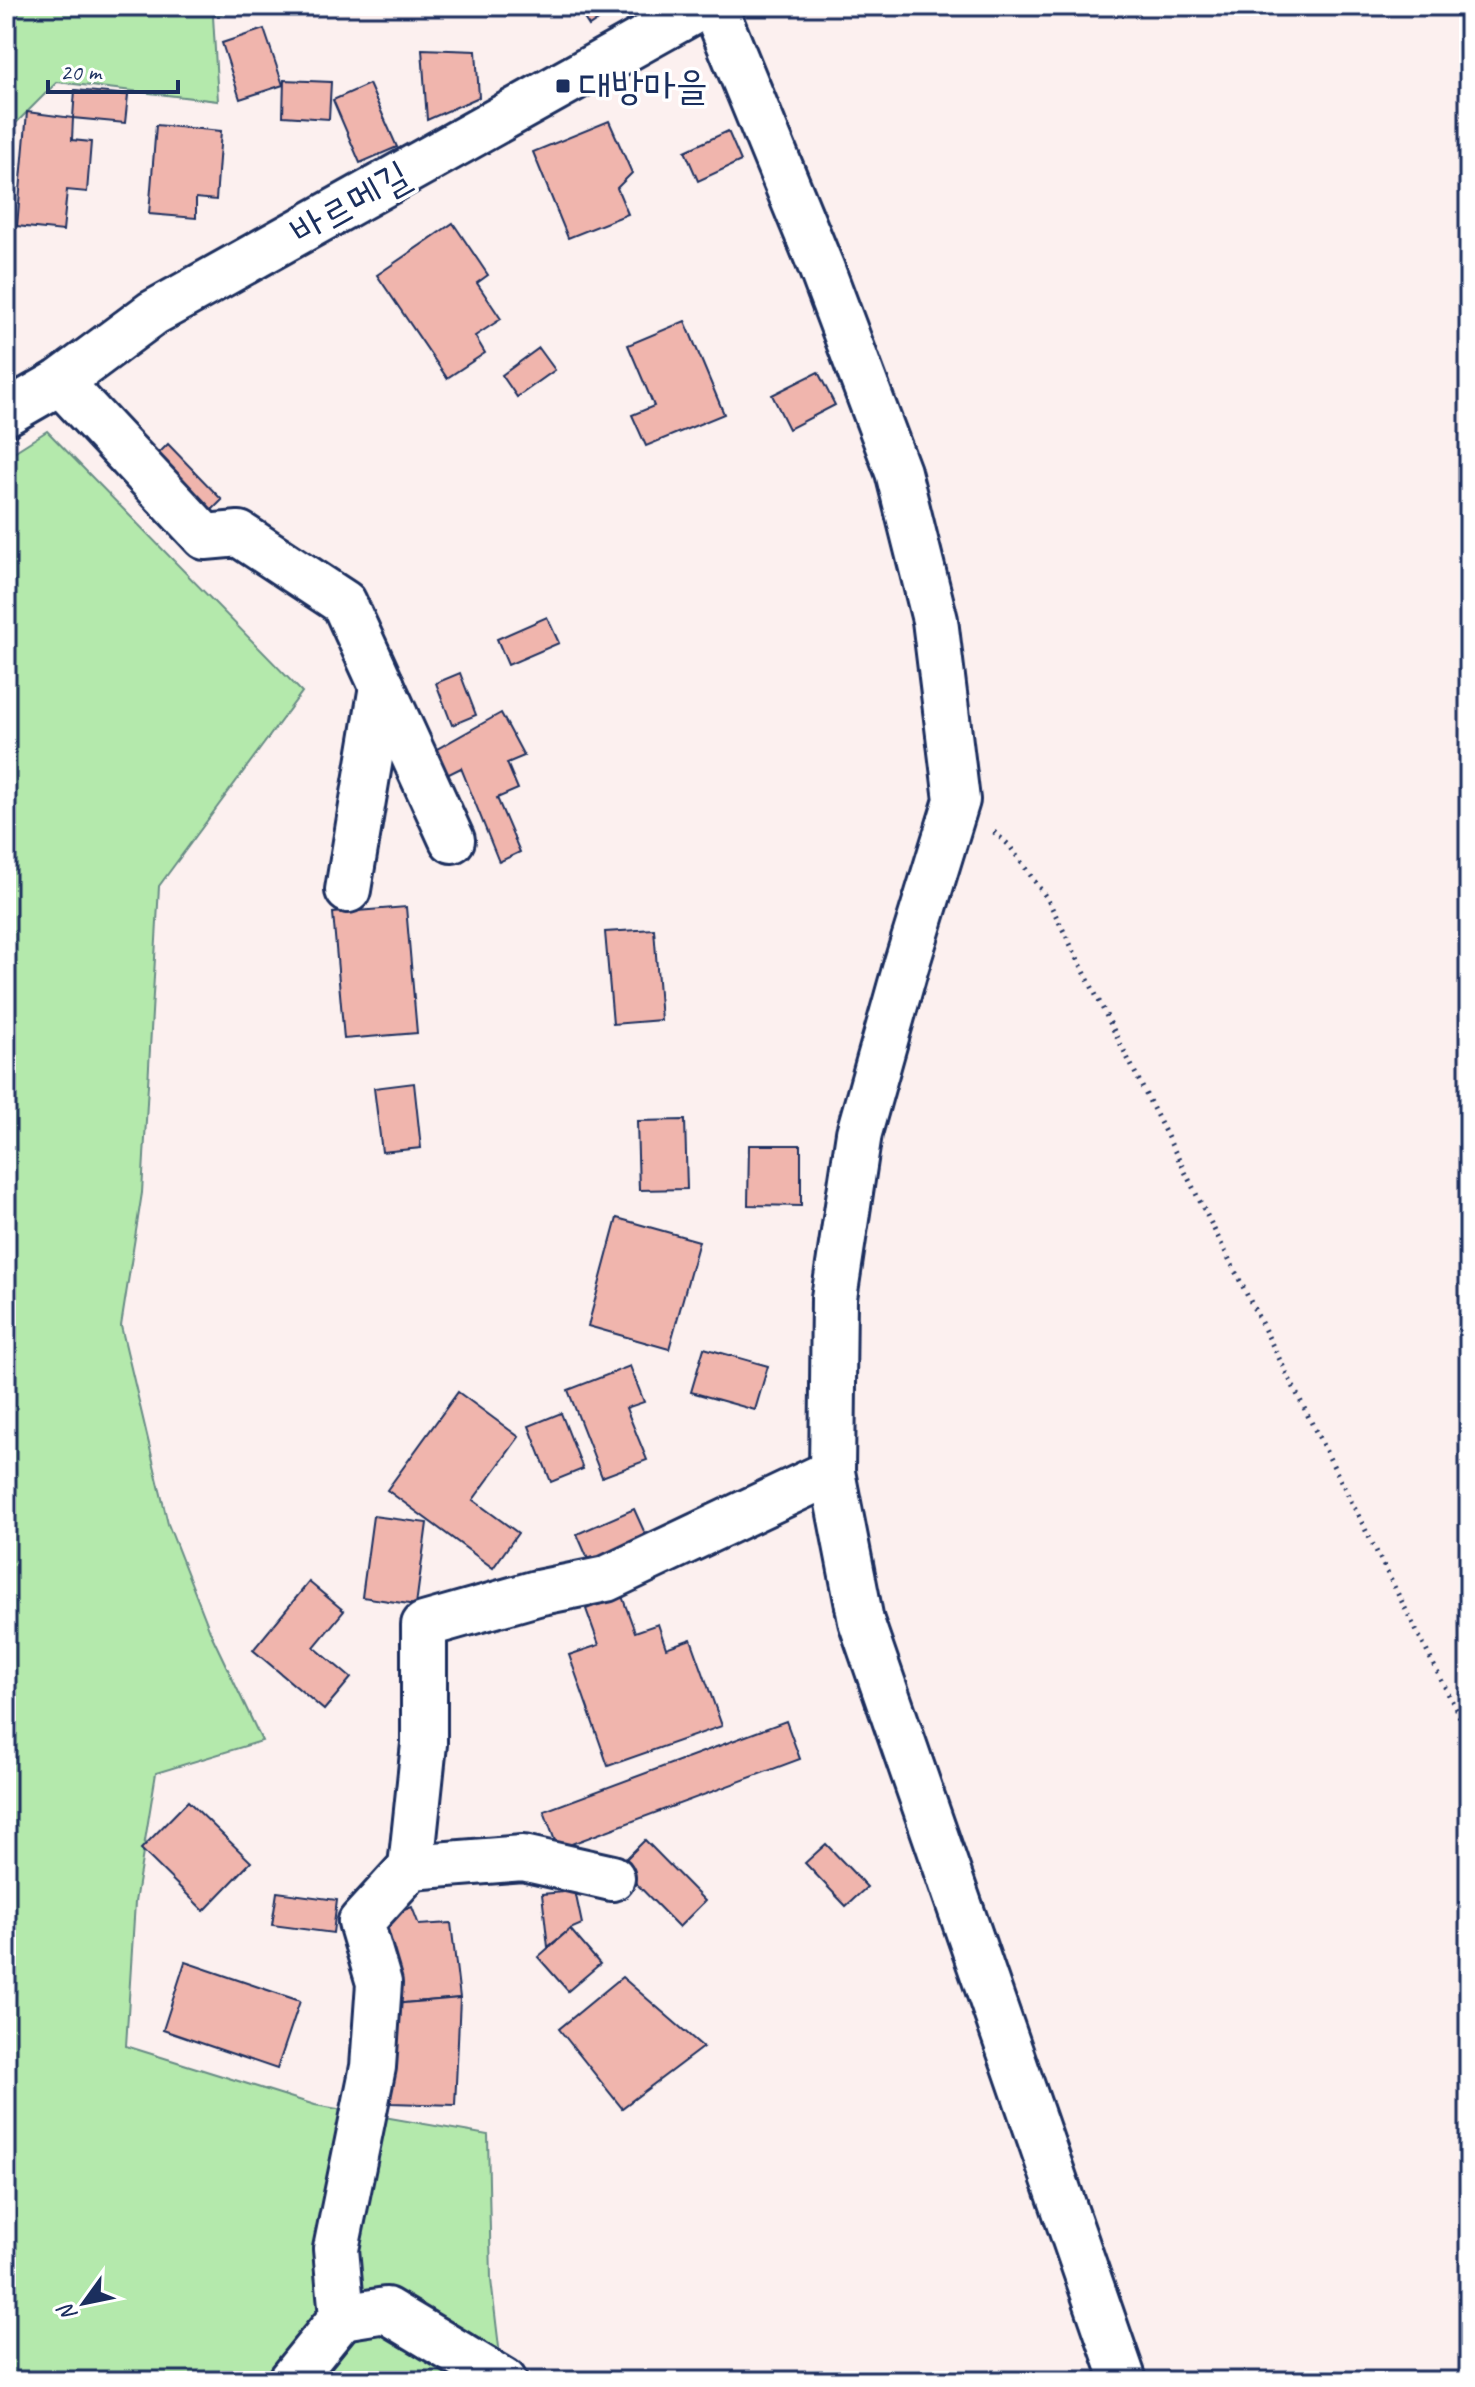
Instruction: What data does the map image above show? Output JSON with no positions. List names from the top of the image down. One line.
{"streets":{"street":["바르메길"]},"places":{"transit":["대방마을"]},"scale_bar":"20 m","north":"bottom left"}
